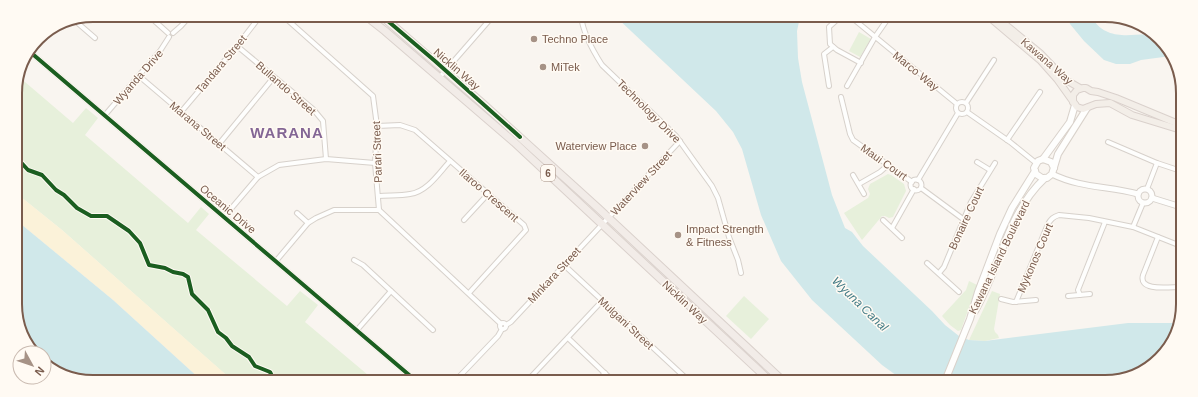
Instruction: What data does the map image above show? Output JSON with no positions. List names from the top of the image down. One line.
{"streets":{"highway":["Nicklin Way","6"],"main road":["Kawana Way","Kawana Island Boulevard"],"street":["Tandara Street","Marco Way","Wyanda Drive","Bullando Street","Technology Drive","Marana Street","Parari Street","Maui Court","Waterview Street","Ilaroo Crescent","Oceanic Drive","Bonaire Court","Mykonos Court","Minkara Street","Mulgani Street"]},"crossings":[["Tandara Street","Bullando Street"],["Tandara Street","Marana Street"],["Nicklin Way","Waterview Street"],["Nicklin Way","Minkara Street"],["Wyanda Drive","Marana Street"],["Wyanda Drive","Oceanic Drive"],["Technology Drive","Waterview Street"],["Parari Street","Ilaroo Crescent"],["Waterview Street","Minkara Street"],["Minkara Street","Mulgani Street"]],"districts":["WARANA"],"water":["Wyuna Canal"],"places":["Techno Place","MiTek","Waterview Place","Impact Strength & Fitness"],"north":"bottom right"}
